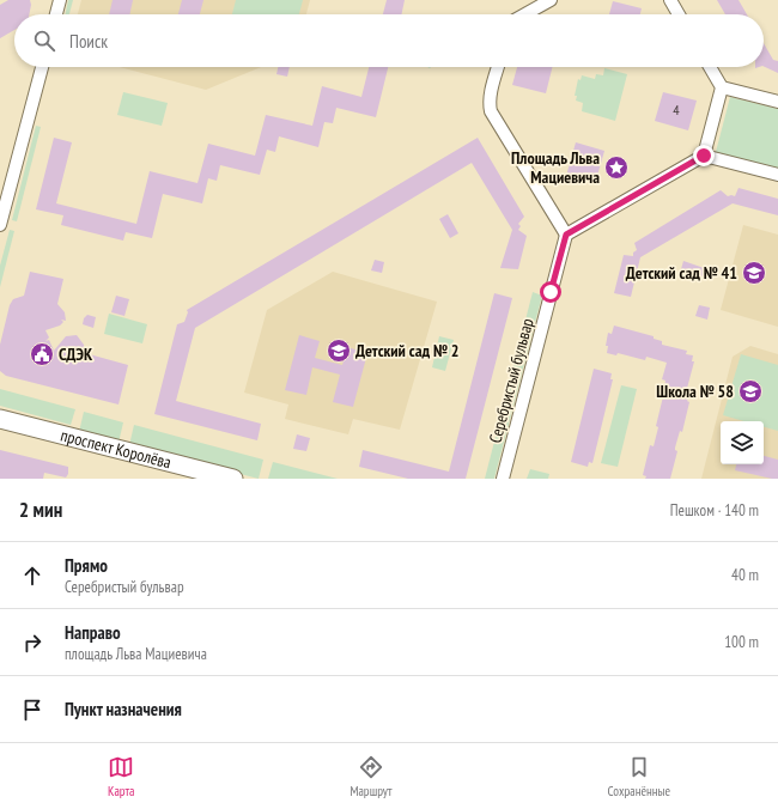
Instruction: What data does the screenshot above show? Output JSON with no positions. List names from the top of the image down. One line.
{"streets":{"street":["Серебристый бульвар","проспект Королёва"]},"places":{"place":["Площадь Льва Мациевича"],"school or university":["Детский сад № 41","Детский сад № 2","Школа № 58"],"public building":["СДЭК"]},"house_numbers":["4"],"page":{"search":"Поиск","heading":["2 мин","Пешком · 140 m"],"list":[["Прямо","Серебристый бульвар","40 m"],["Направо","площадь Льва Мациевича","100 m"],"Пункт назначения"],"nav":["Карта","Маршрут","Сохранённые"]}}
